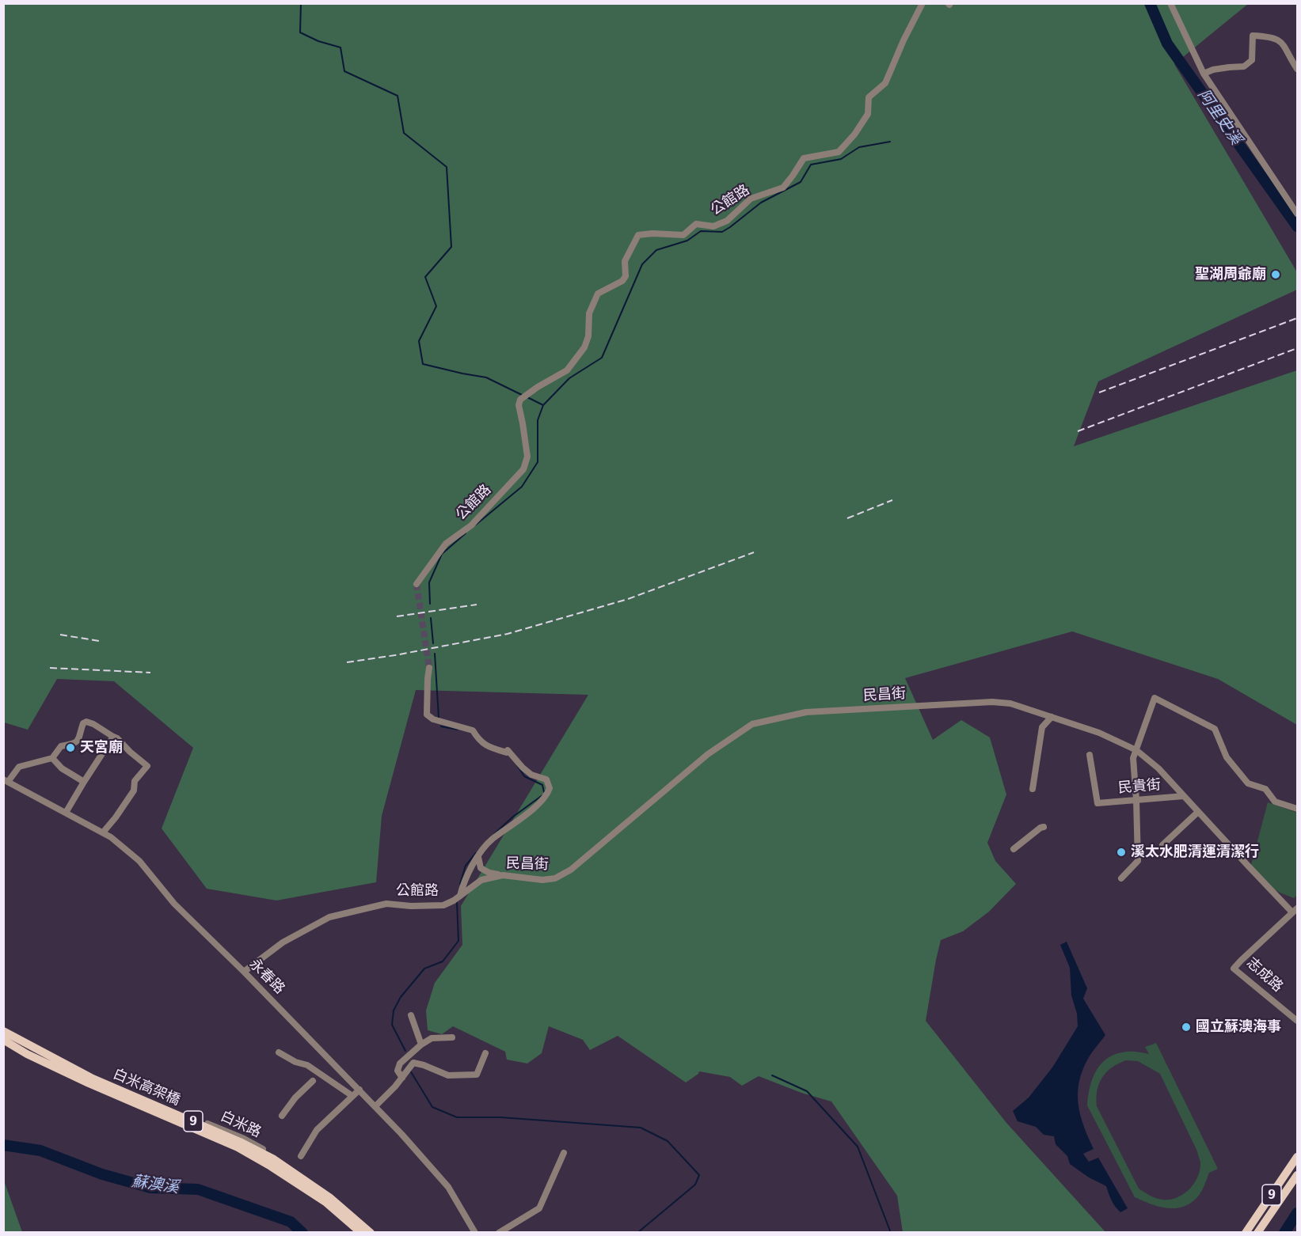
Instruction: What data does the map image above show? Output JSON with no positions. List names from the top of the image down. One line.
{"streets":{"main road":["白米高架橋","9"],"street":["公館路","民昌街","民貴街","志成路","永春路","白米路"]},"crossings":[["公館路","民昌街"],["公館路","永春路"],["民昌街","民貴街"],["民昌街","志成路"]],"water":["阿里史溪","蘇澳溪"],"places":["聖湖周爺廟","天宮廟","溪太水肥清運清潔行","國立蘇澳海事"]}
